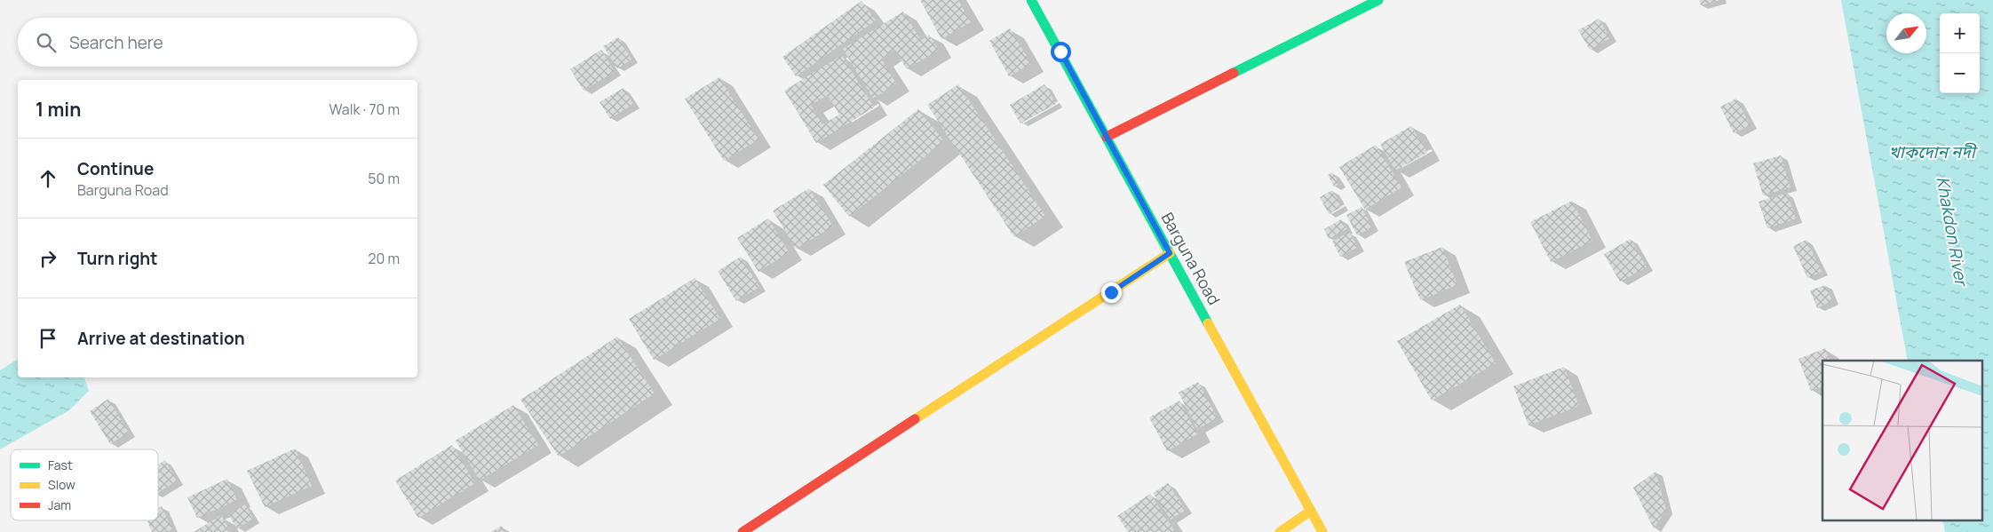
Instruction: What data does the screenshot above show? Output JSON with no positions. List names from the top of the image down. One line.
{"streets":{"street":["Barguna Road"]},"water":["খাকদোন নদী","Khakdon River"],"legend":["Fast","Slow","Jam"],"north":"top right","page":{"map_buttons":["+","−"],"search":"Search here","heading":["1 min","Walk · 70 m"],"list":[["Continue","Barguna Road","50 m"],["Turn right","20 m"],"Arrive at destination"]}}
